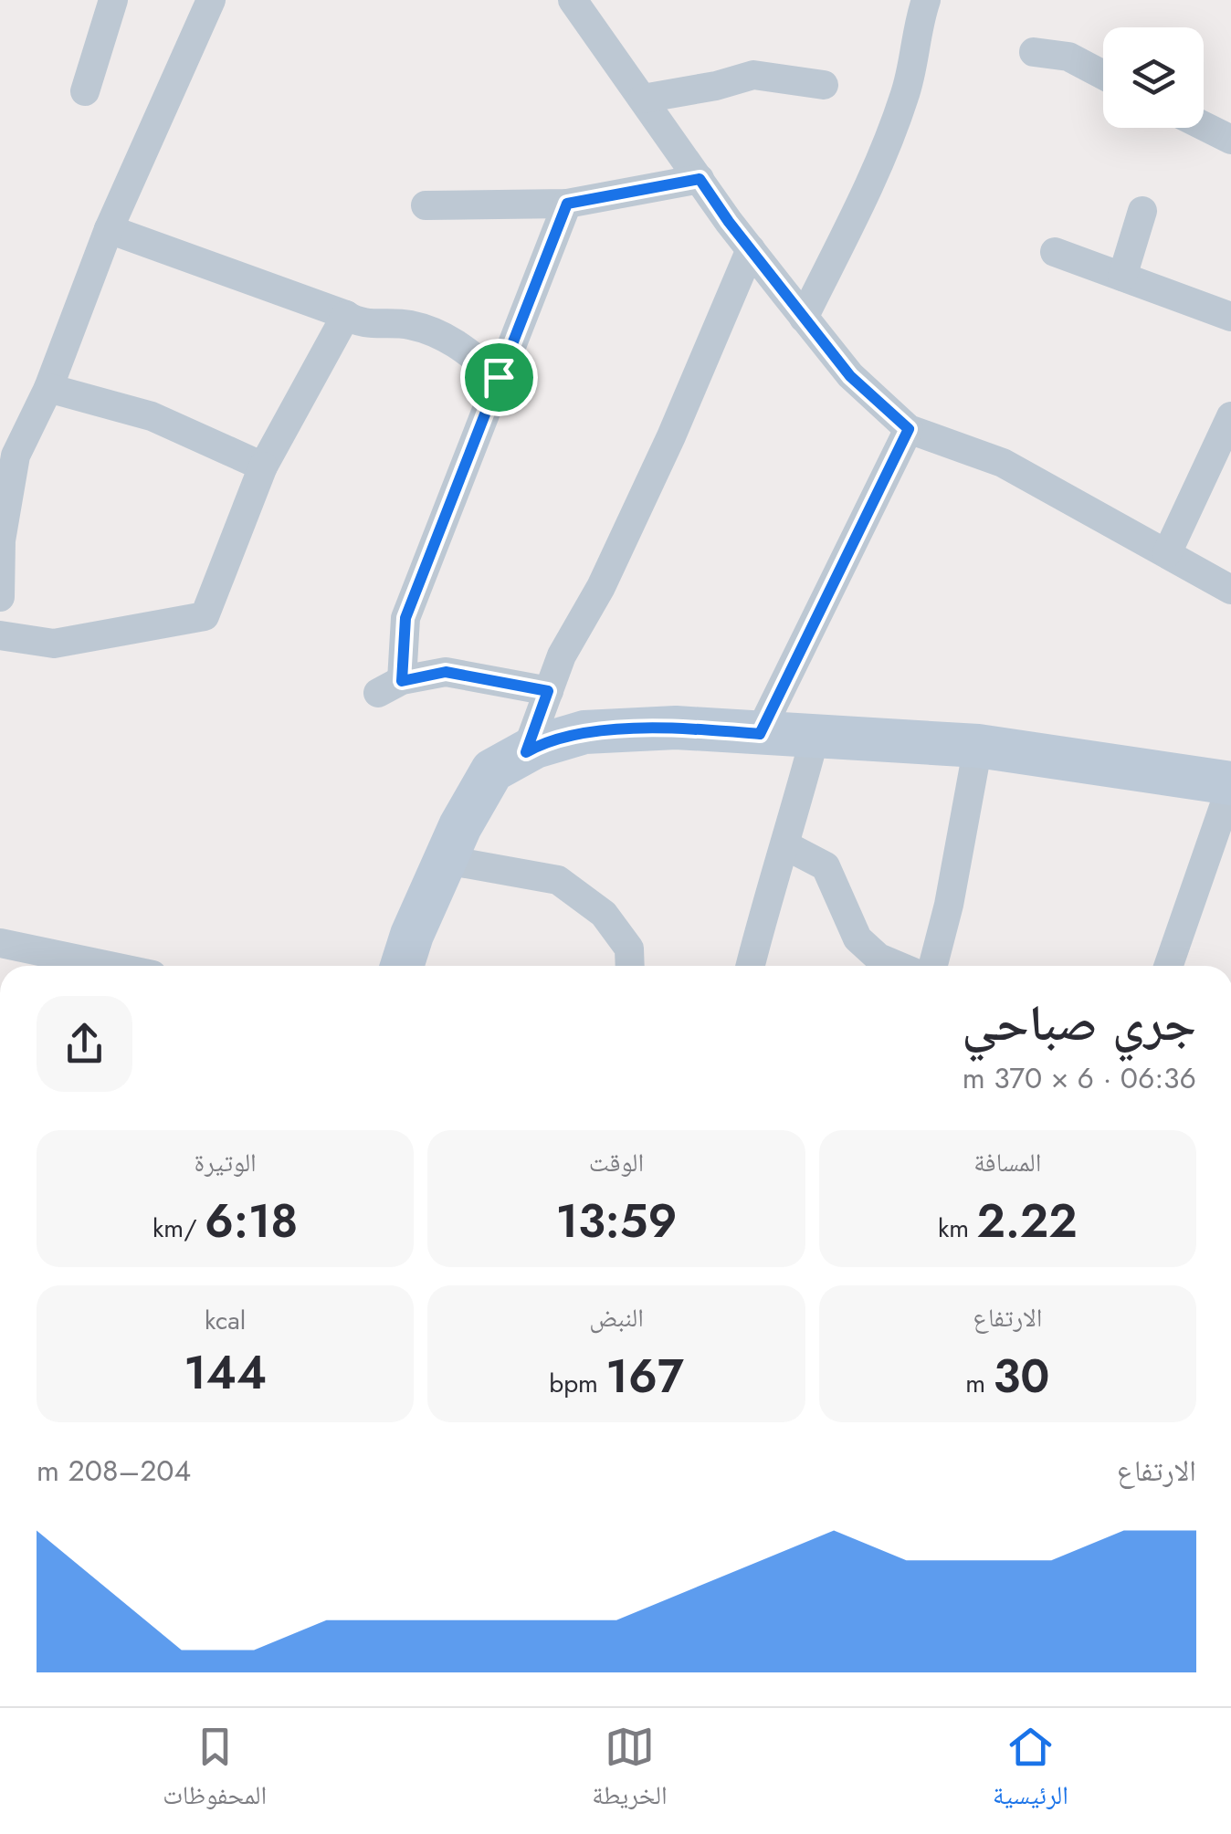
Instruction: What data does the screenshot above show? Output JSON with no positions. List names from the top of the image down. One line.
{"page":{"heading":["جري صباحي","06:36 · 6 × 370 m"],"stats":[["المسافة","2.22 km"],["الوقت","13:59"],["الوتيرة","6:18 /km"],["الارتفاع","30 m"],["النبض","167 bpm"],["kcal","144"]],"chart":["الارتفاع","204–208 m"],"tabs":["الرئيسية","الخريطة","المحفوظات"]}}
